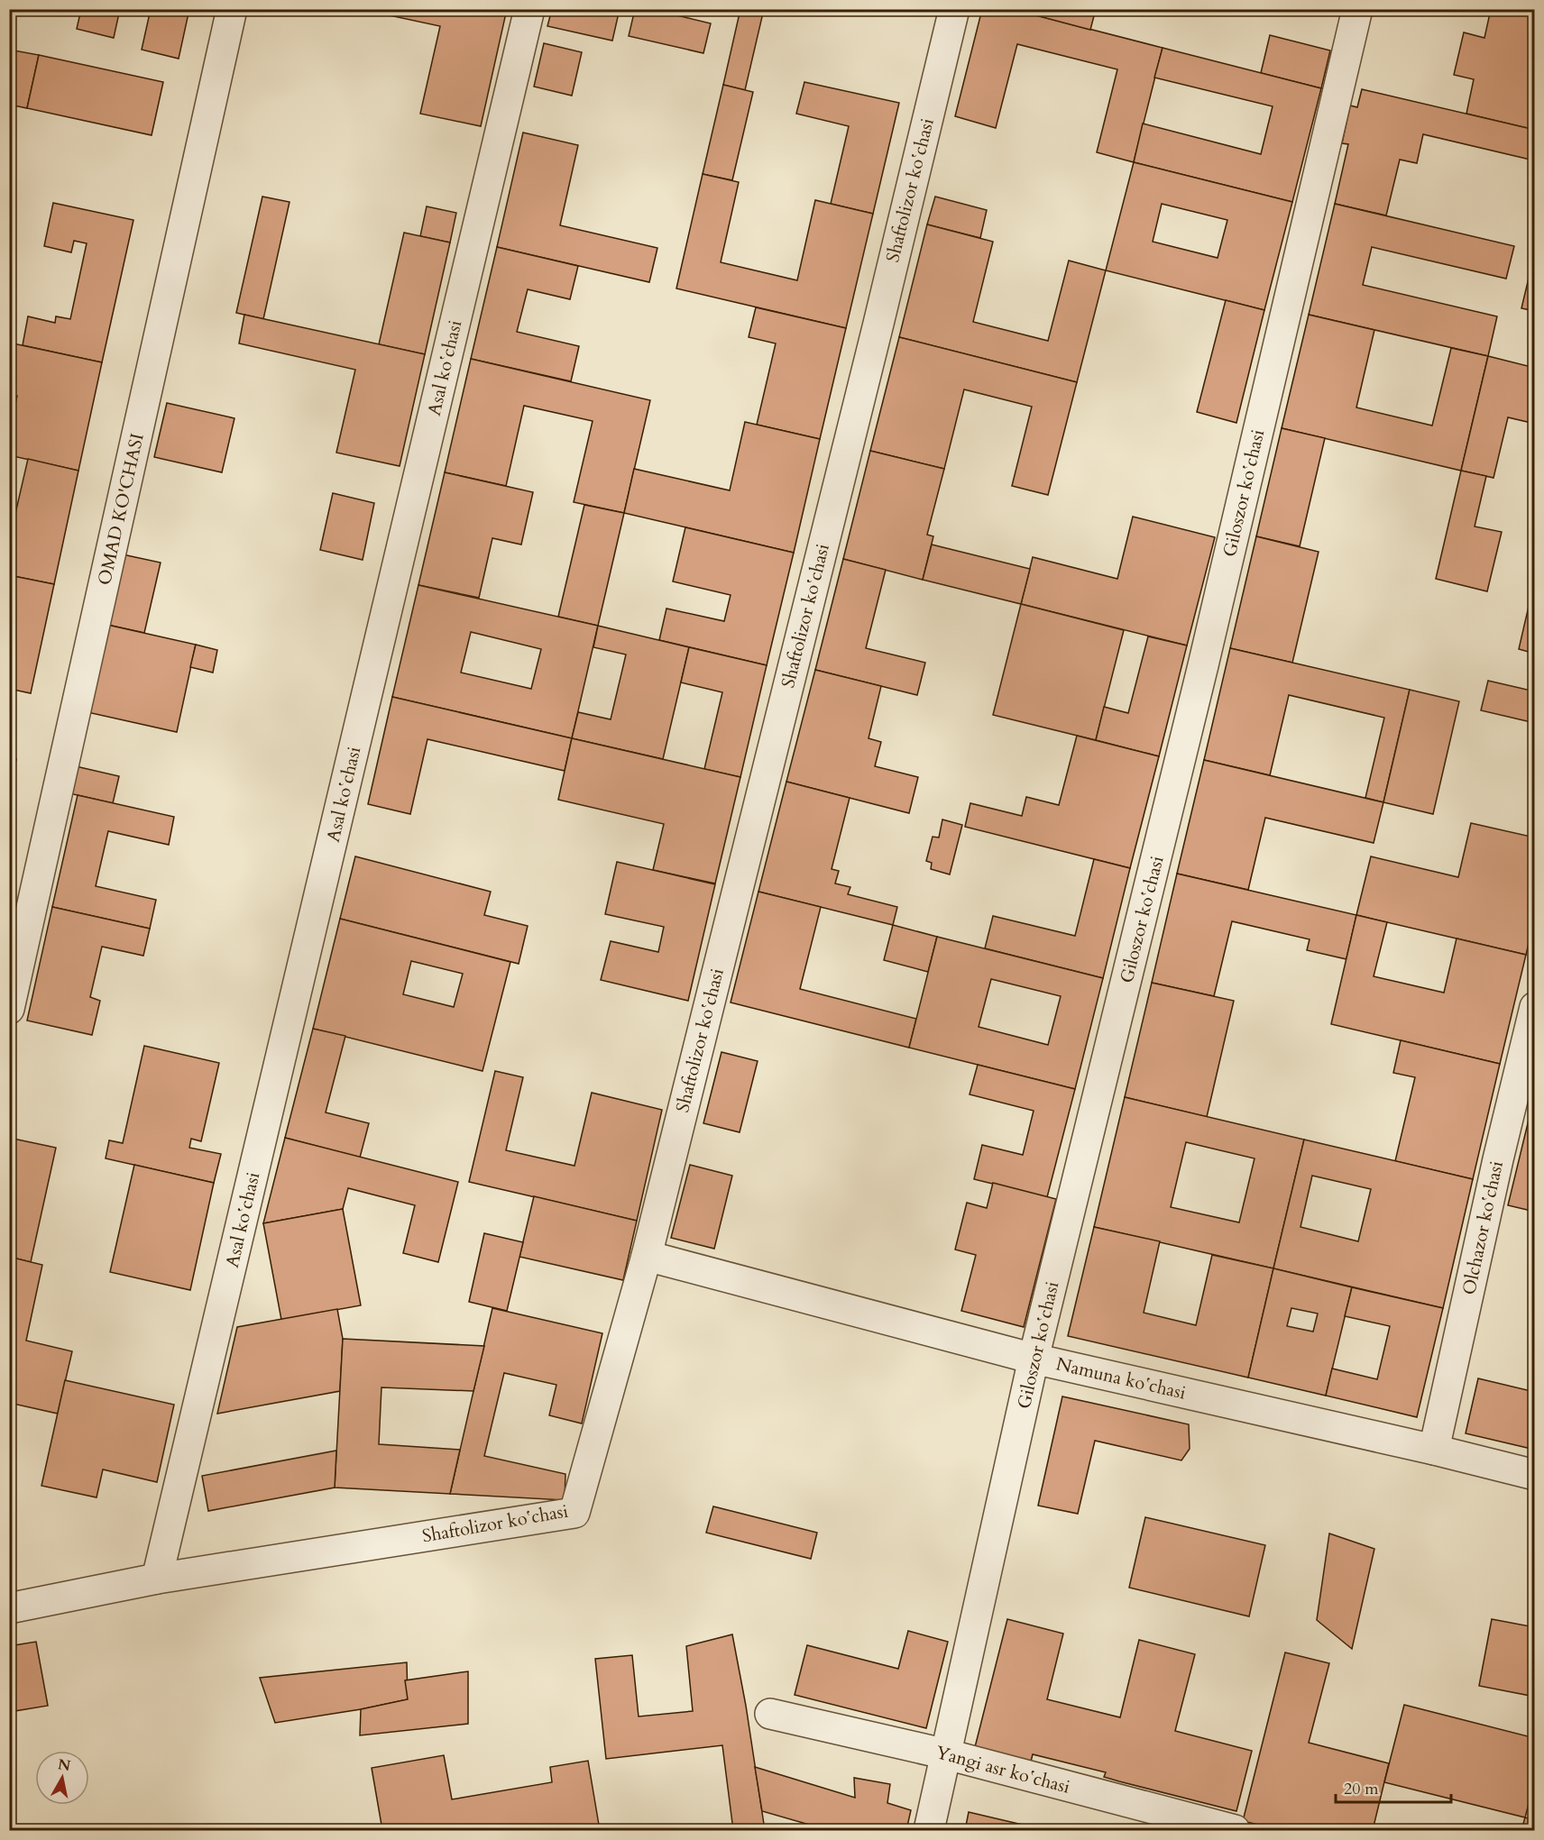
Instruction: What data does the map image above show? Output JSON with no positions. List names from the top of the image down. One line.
{"streets":{"street":["Shaftolizor koʻchasi","Asal koʻchasi","Giloszor koʻchasi","OMAD KO'CHASI","Olchazor koʻchasi","Namuna koʻchasi","Yangi asr koʻchasi"]},"crossings":[["Shaftolizor koʻchasi","Asal koʻchasi"],["Shaftolizor koʻchasi","Namuna koʻchasi"],["Giloszor koʻchasi","Namuna koʻchasi"],["Giloszor koʻchasi","Yangi asr koʻchasi"],["Olchazor koʻchasi","Namuna koʻchasi"]],"scale_bar":"20 m","north":"top"}
